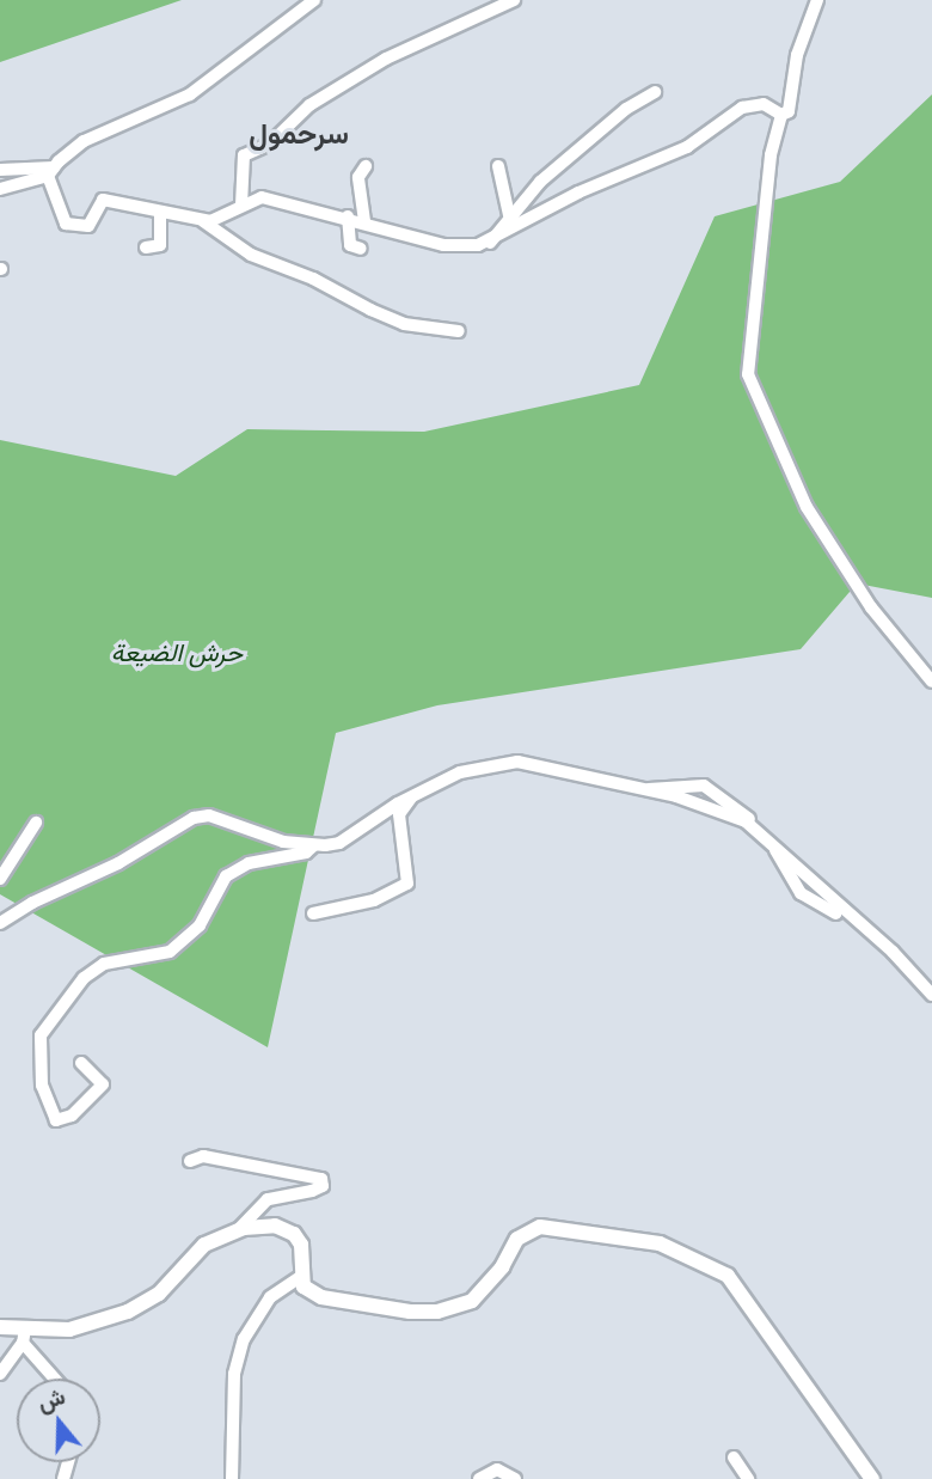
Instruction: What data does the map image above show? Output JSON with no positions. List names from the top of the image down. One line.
{"districts":["سرحمول"],"parks":["حرش الضيعة"],"north":"top"}
